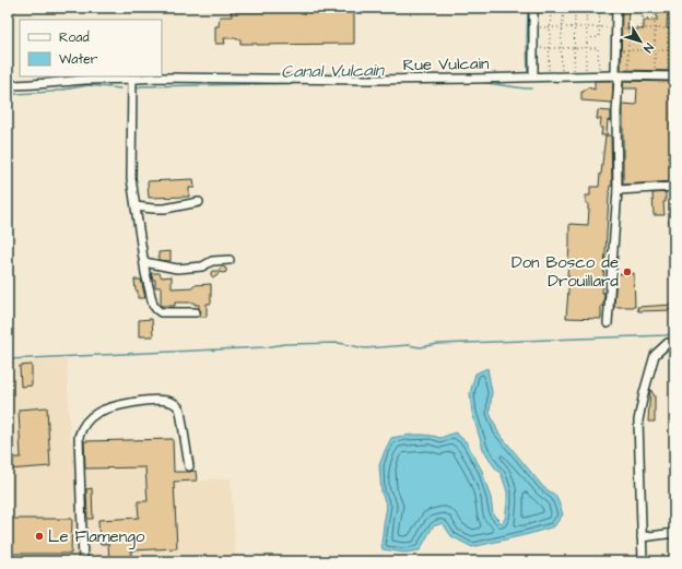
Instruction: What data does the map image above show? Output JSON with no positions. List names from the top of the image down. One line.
{"streets":{"street":["Rue Vulcain"]},"water":["Canal Vulcain"],"places":["Don Bosco de Drouillard","Le Flamengo"],"legend":["Road","Water"],"north":"bottom right"}
